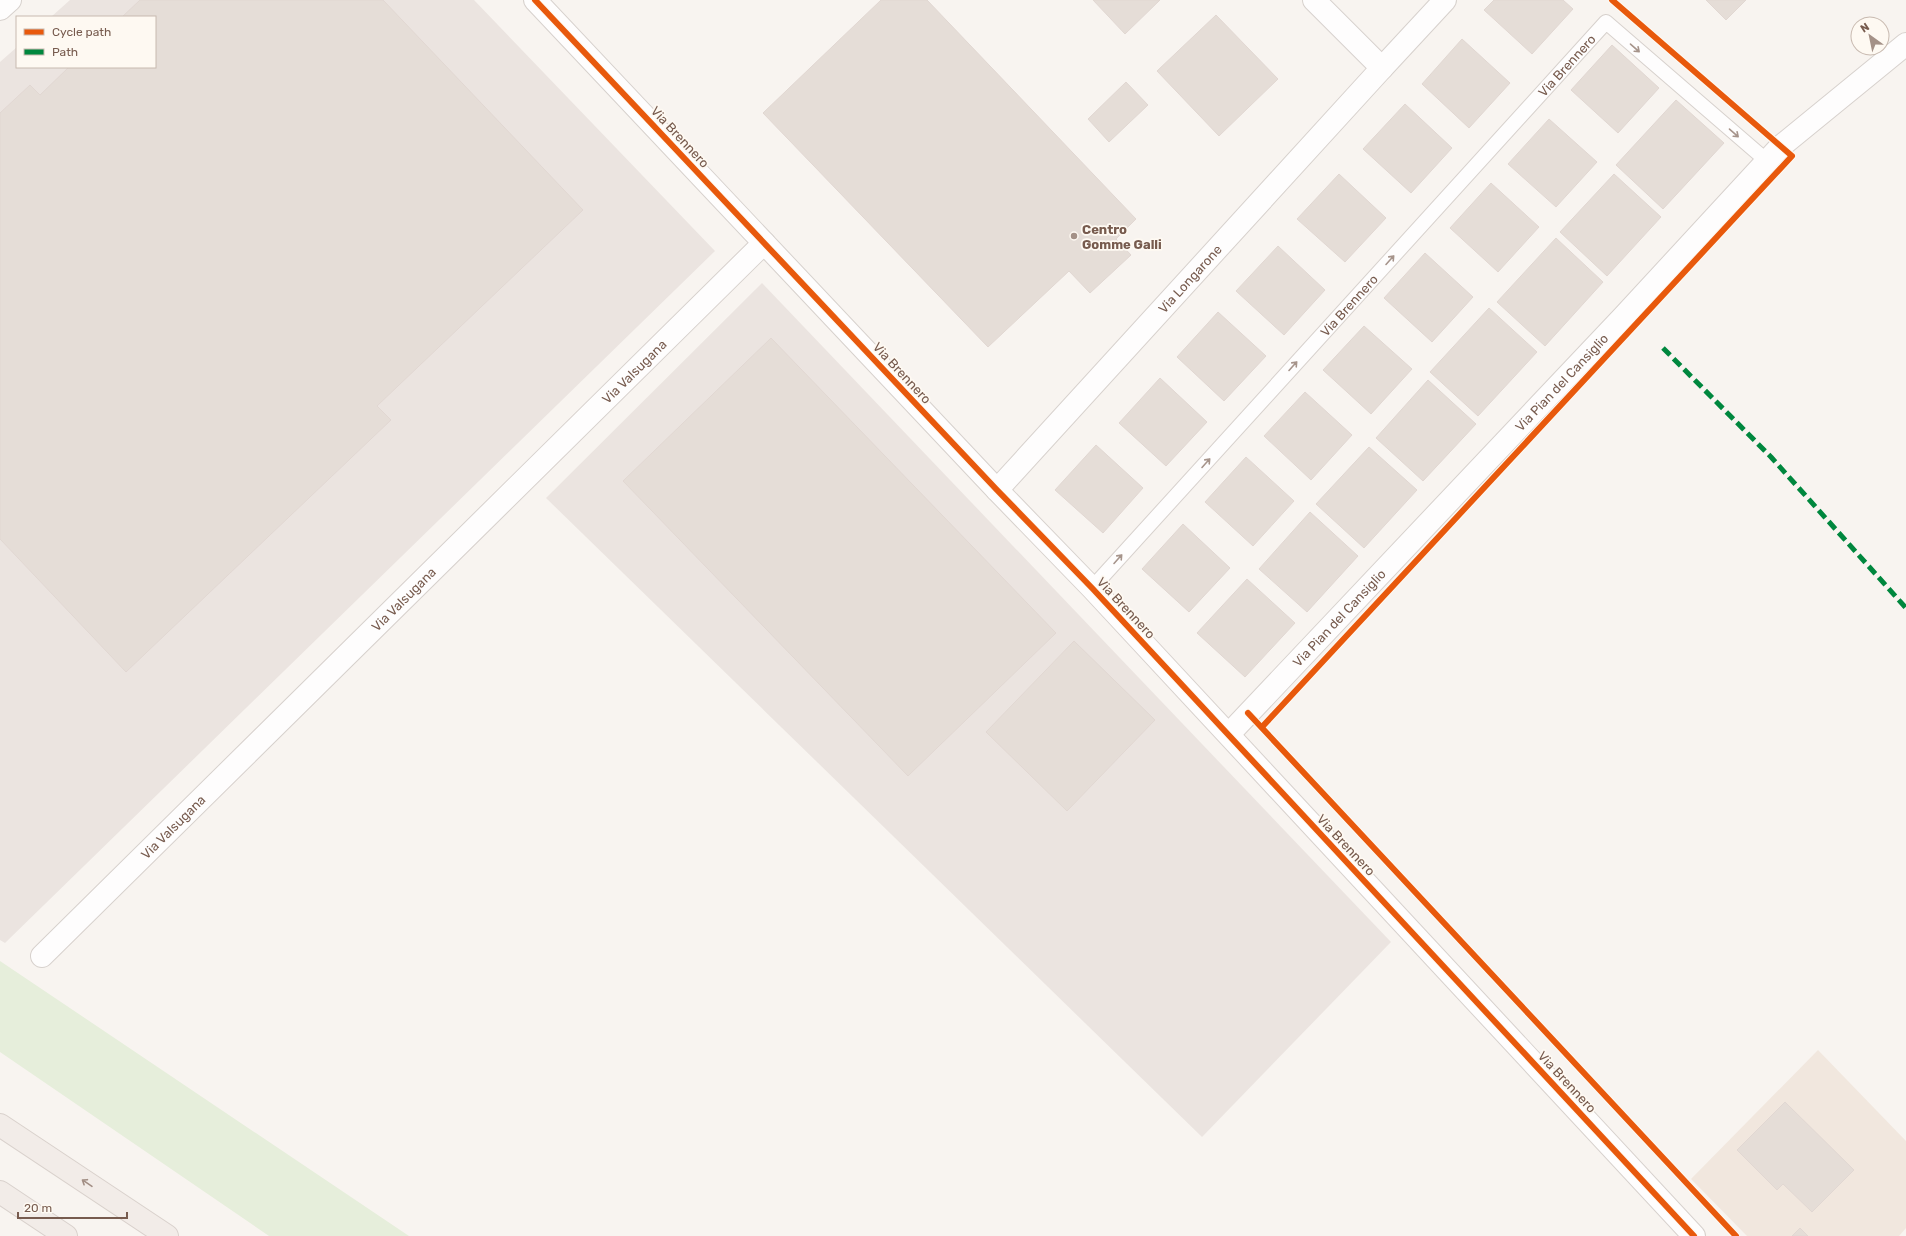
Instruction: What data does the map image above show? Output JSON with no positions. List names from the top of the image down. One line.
{"streets":{"street":["Via Brennero","Via Longarone","Via Valsugana","Via Pian del Cansiglio"]},"crossings":[["Via Brennero","Via Longarone"],["Via Brennero","Via Valsugana"],["Via Brennero","Via Pian del Cansiglio"]],"places":["Centro Gomme Galli"],"legend":["Cycle path","Path"],"scale_bar":"20 m","north":"top left"}
